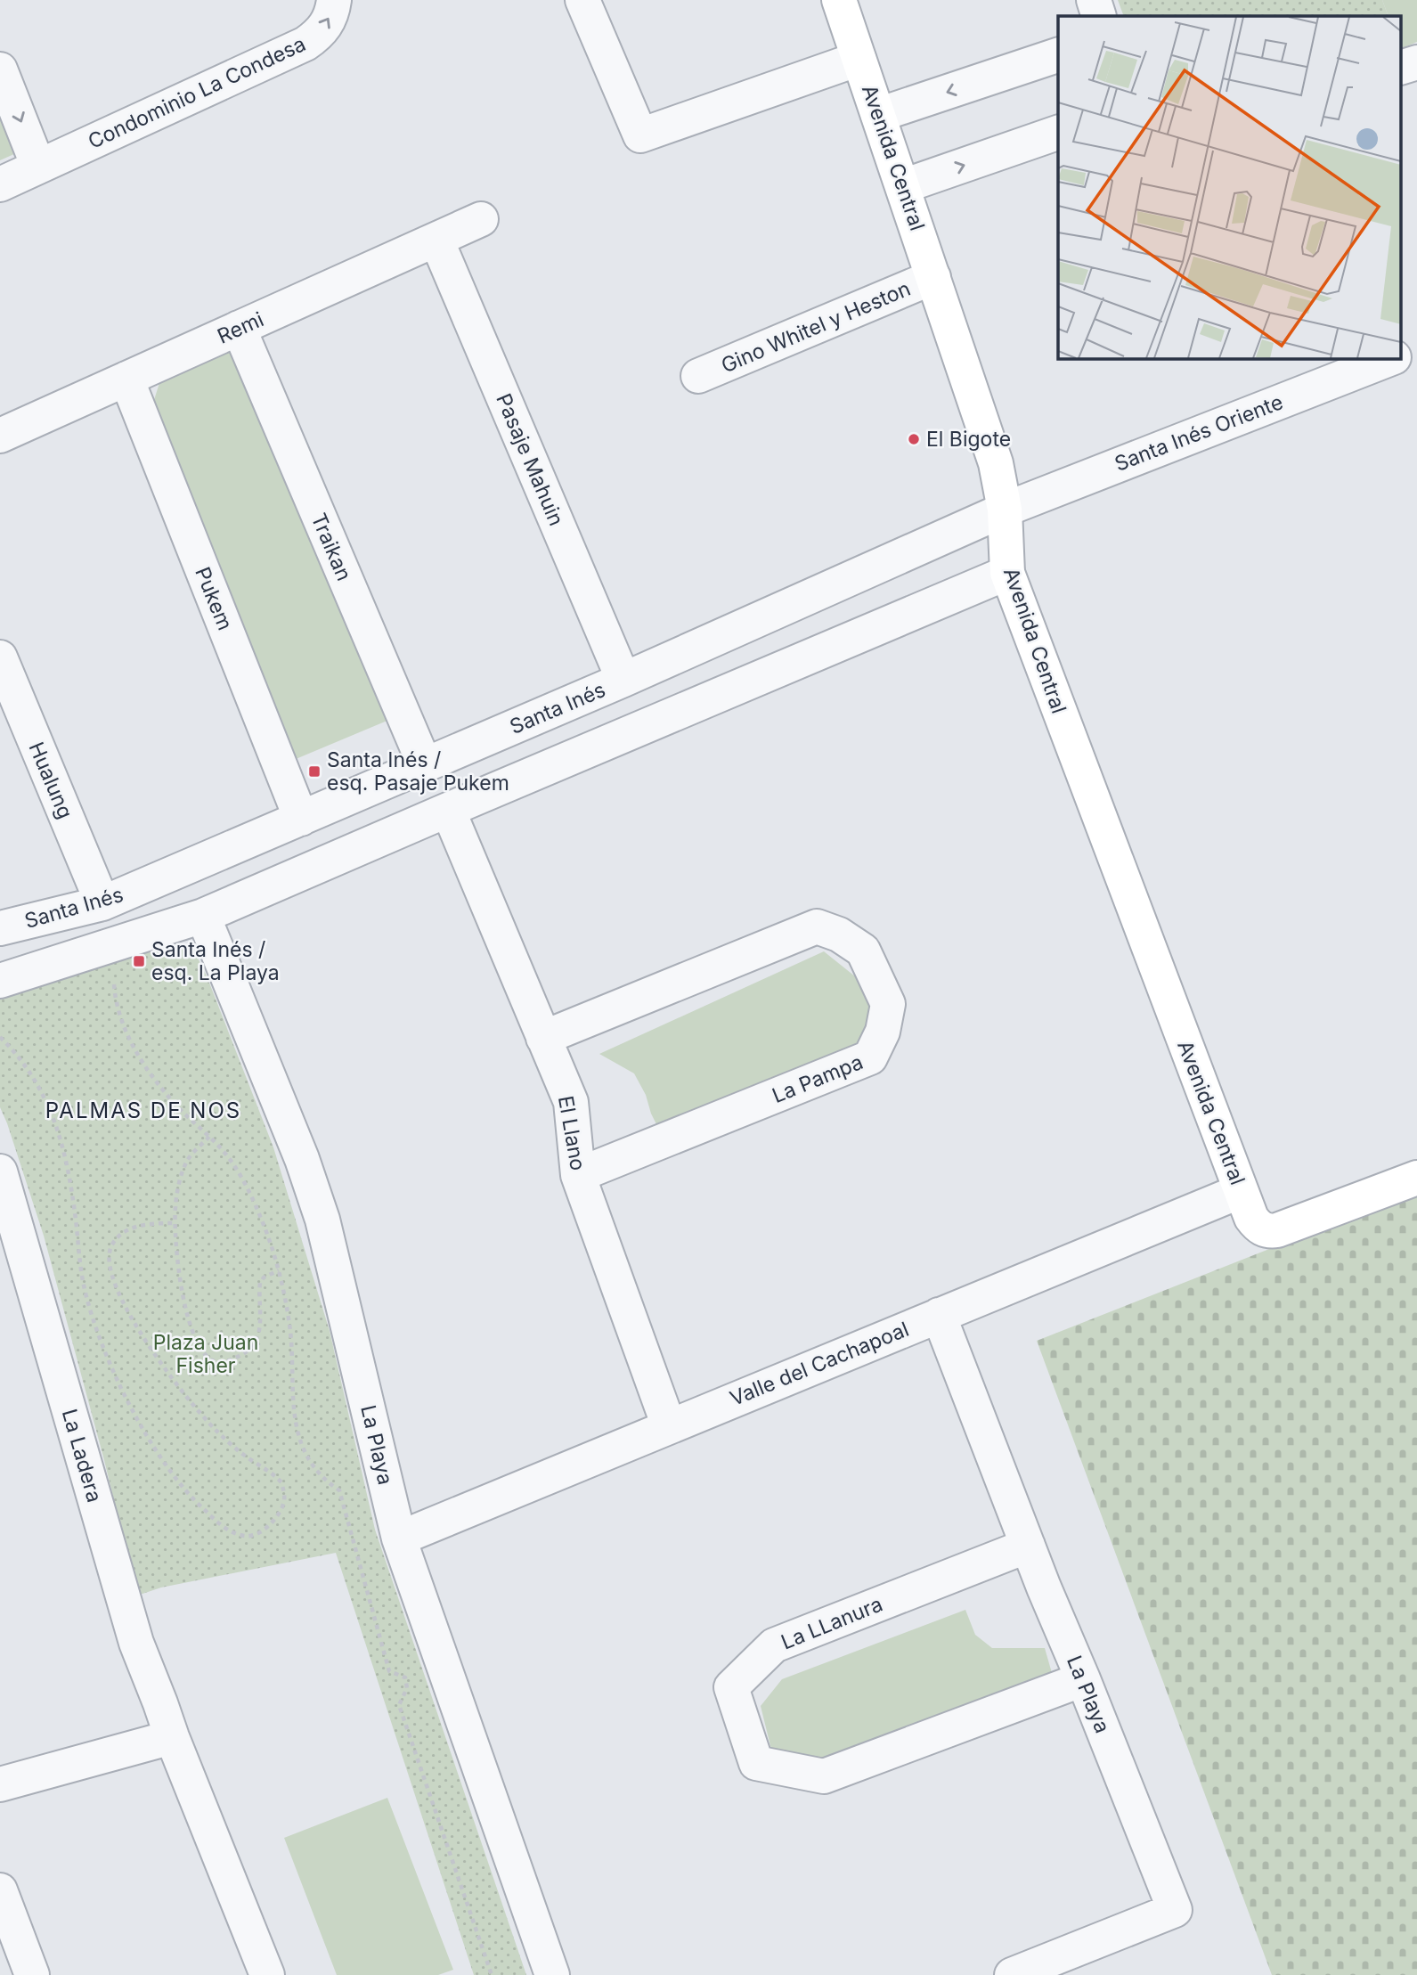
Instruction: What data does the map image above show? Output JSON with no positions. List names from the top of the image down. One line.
{"streets":{"street":["Condominio La Condesa","Avenida Central","Gino Whitel y Heston","Remi","Santa Inés Oriente","Pasaje Mahuin","Traikan","Pukem","Santa Inés","Hualung","La Pampa","El Llano","Valle del Cachapoal","La Playa","La Ladera","La LLanura"]},"crossings":[["Avenida Central","Gino Whitel y Heston"],["Avenida Central","Santa Inés Oriente"],["Avenida Central","Santa Inés"],["Avenida Central","Valle del Cachapoal"],["Remi","Pasaje Mahuin"],["Remi","Traikan"],["Remi","Pukem"],["Santa Inés Oriente","Santa Inés"],["Pasaje Mahuin","Santa Inés"],["Traikan","Santa Inés"],["Pukem","Santa Inés"],["Santa Inés","Hualung"],["La Pampa","El Llano"],["El Llano","Valle del Cachapoal"],["Valle del Cachapoal","La Playa"],["La Playa","La LLanura"]],"one_way":["Condominio La Condesa"],"districts":["PALMAS DE NOS"],"parks":["Plaza Juan Fisher"],"places":{"other":["El Bigote"],"transit":["Santa Inés / esq. Pasaje Pukem","Santa Inés / esq. La Playa"]}}
